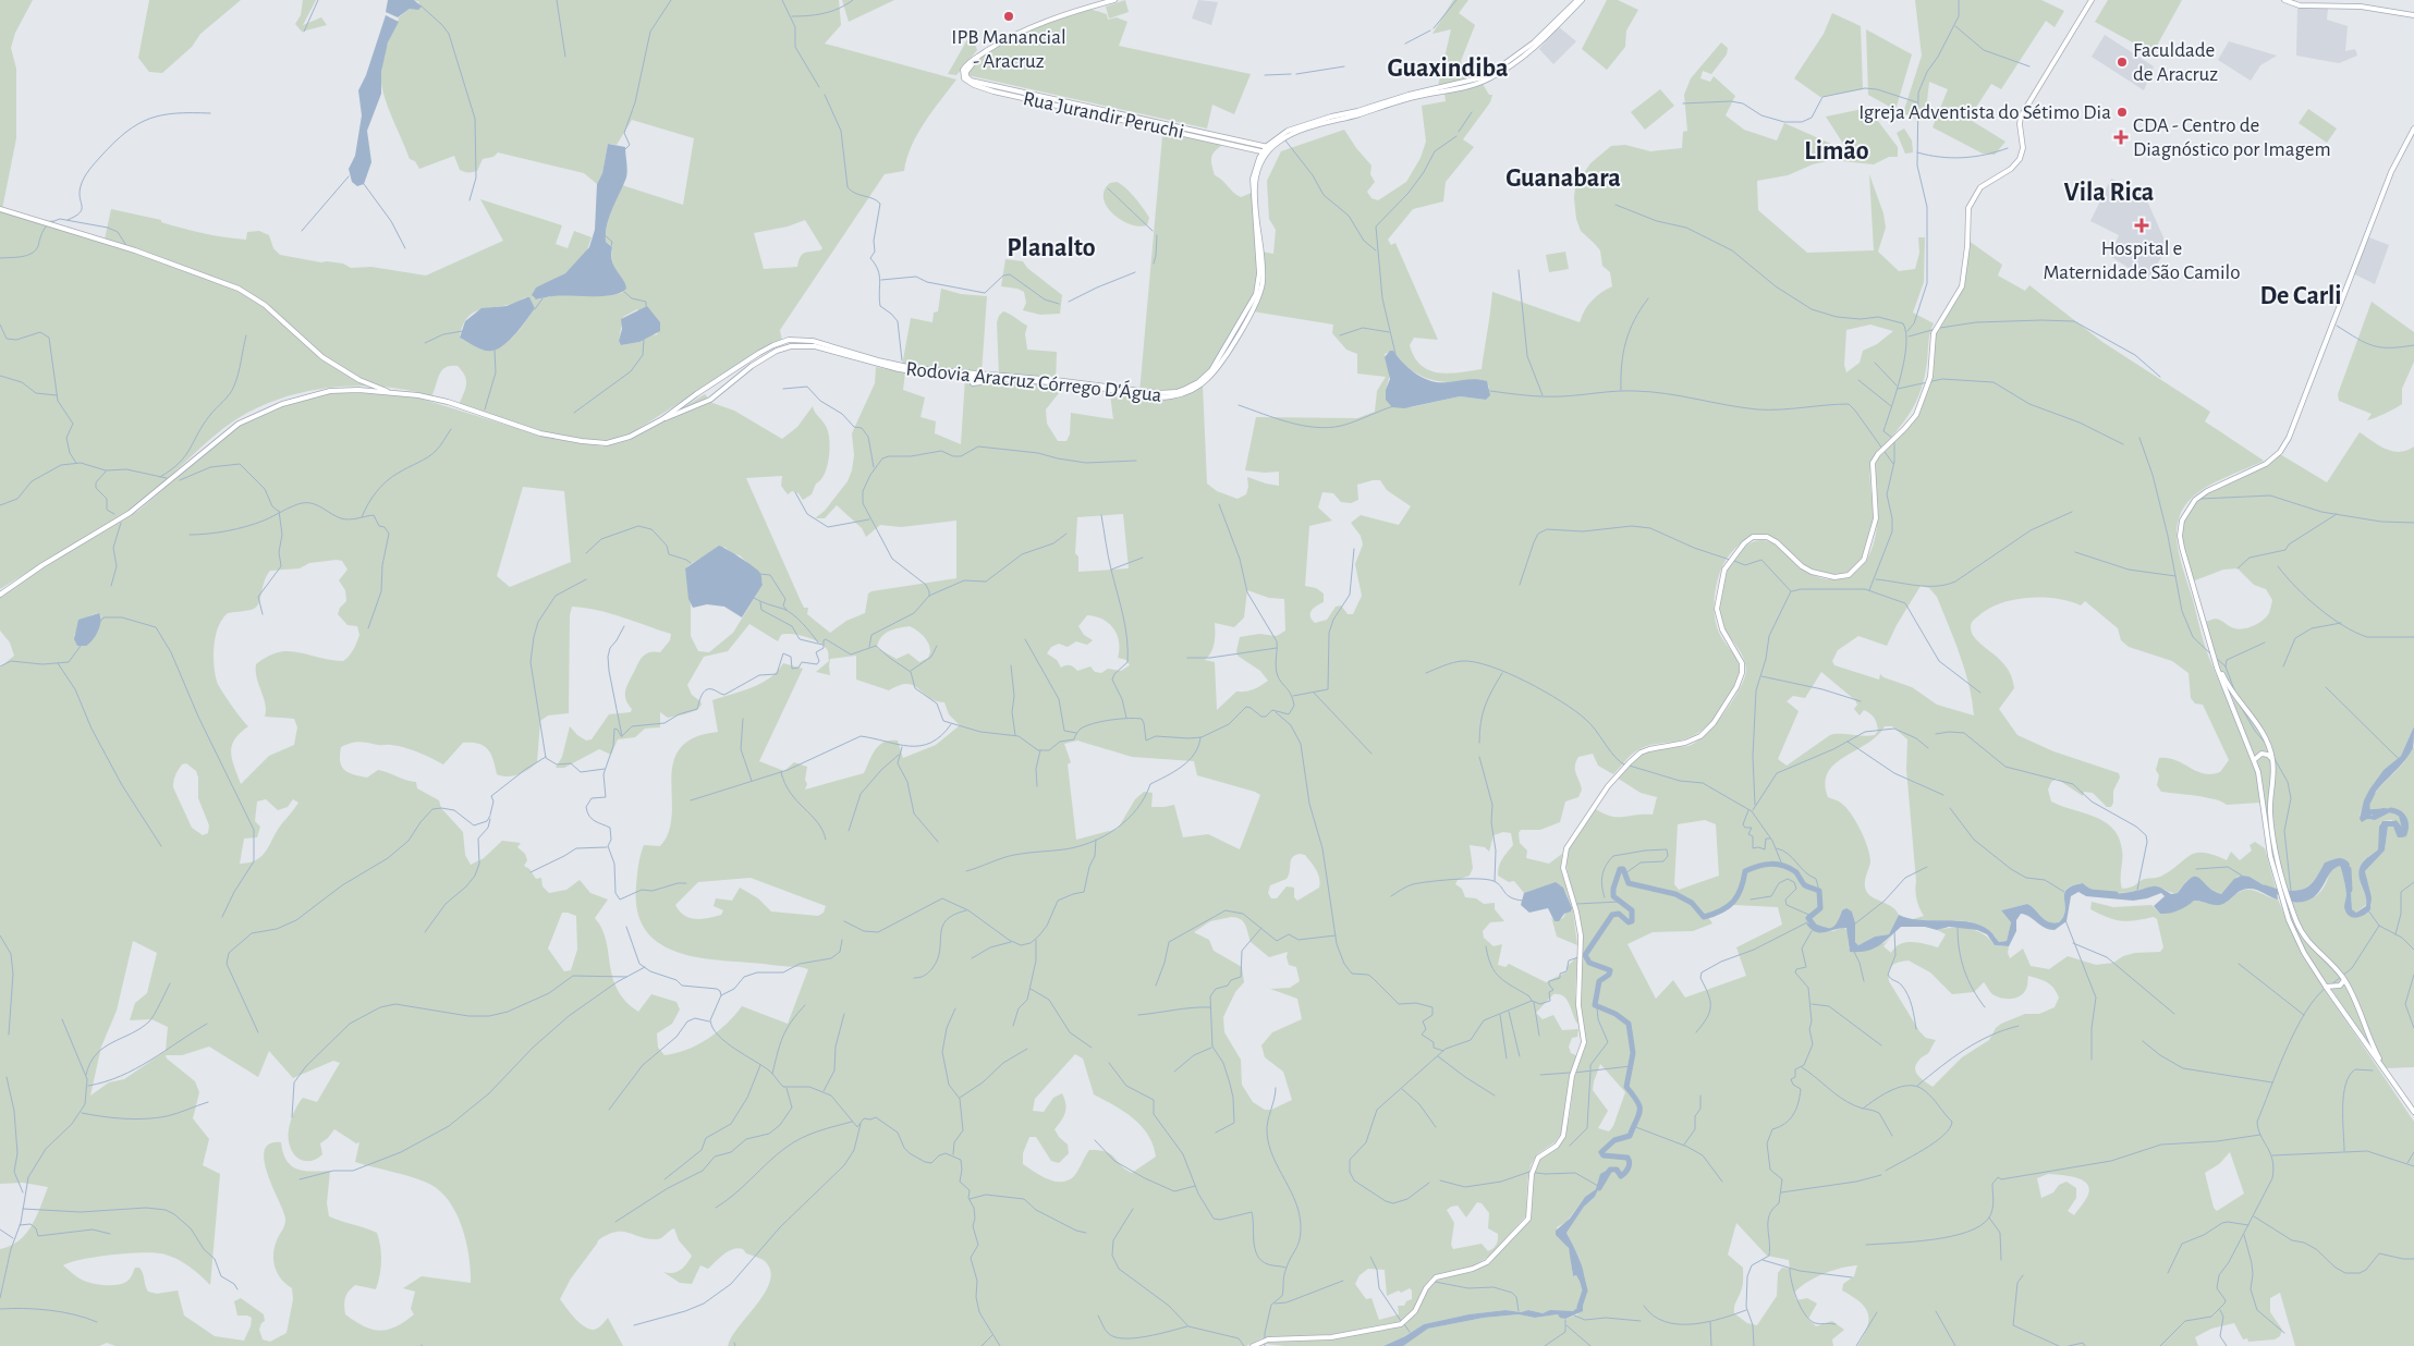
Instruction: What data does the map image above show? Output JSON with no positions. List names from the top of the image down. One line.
{"streets":{"main road":["Rua Jurandir Peruchi","Rodovia Aracruz Córrego D'Água"]},"crossings":[["Rua Jurandir Peruchi","Rodovia Aracruz Córrego D'Água"]],"districts":["Guaxindiba","Limão","Guanabara","Vila Rica","Planalto","De Carli"],"places":{"other":["IPB Manancial - Aracruz","Faculdade de Aracruz","Igreja Adventista do Sétimo Dia"],"health":["CDA - Centro de Diagnóstico por Imagem","Hospital e Maternidade São Camilo"]}}
